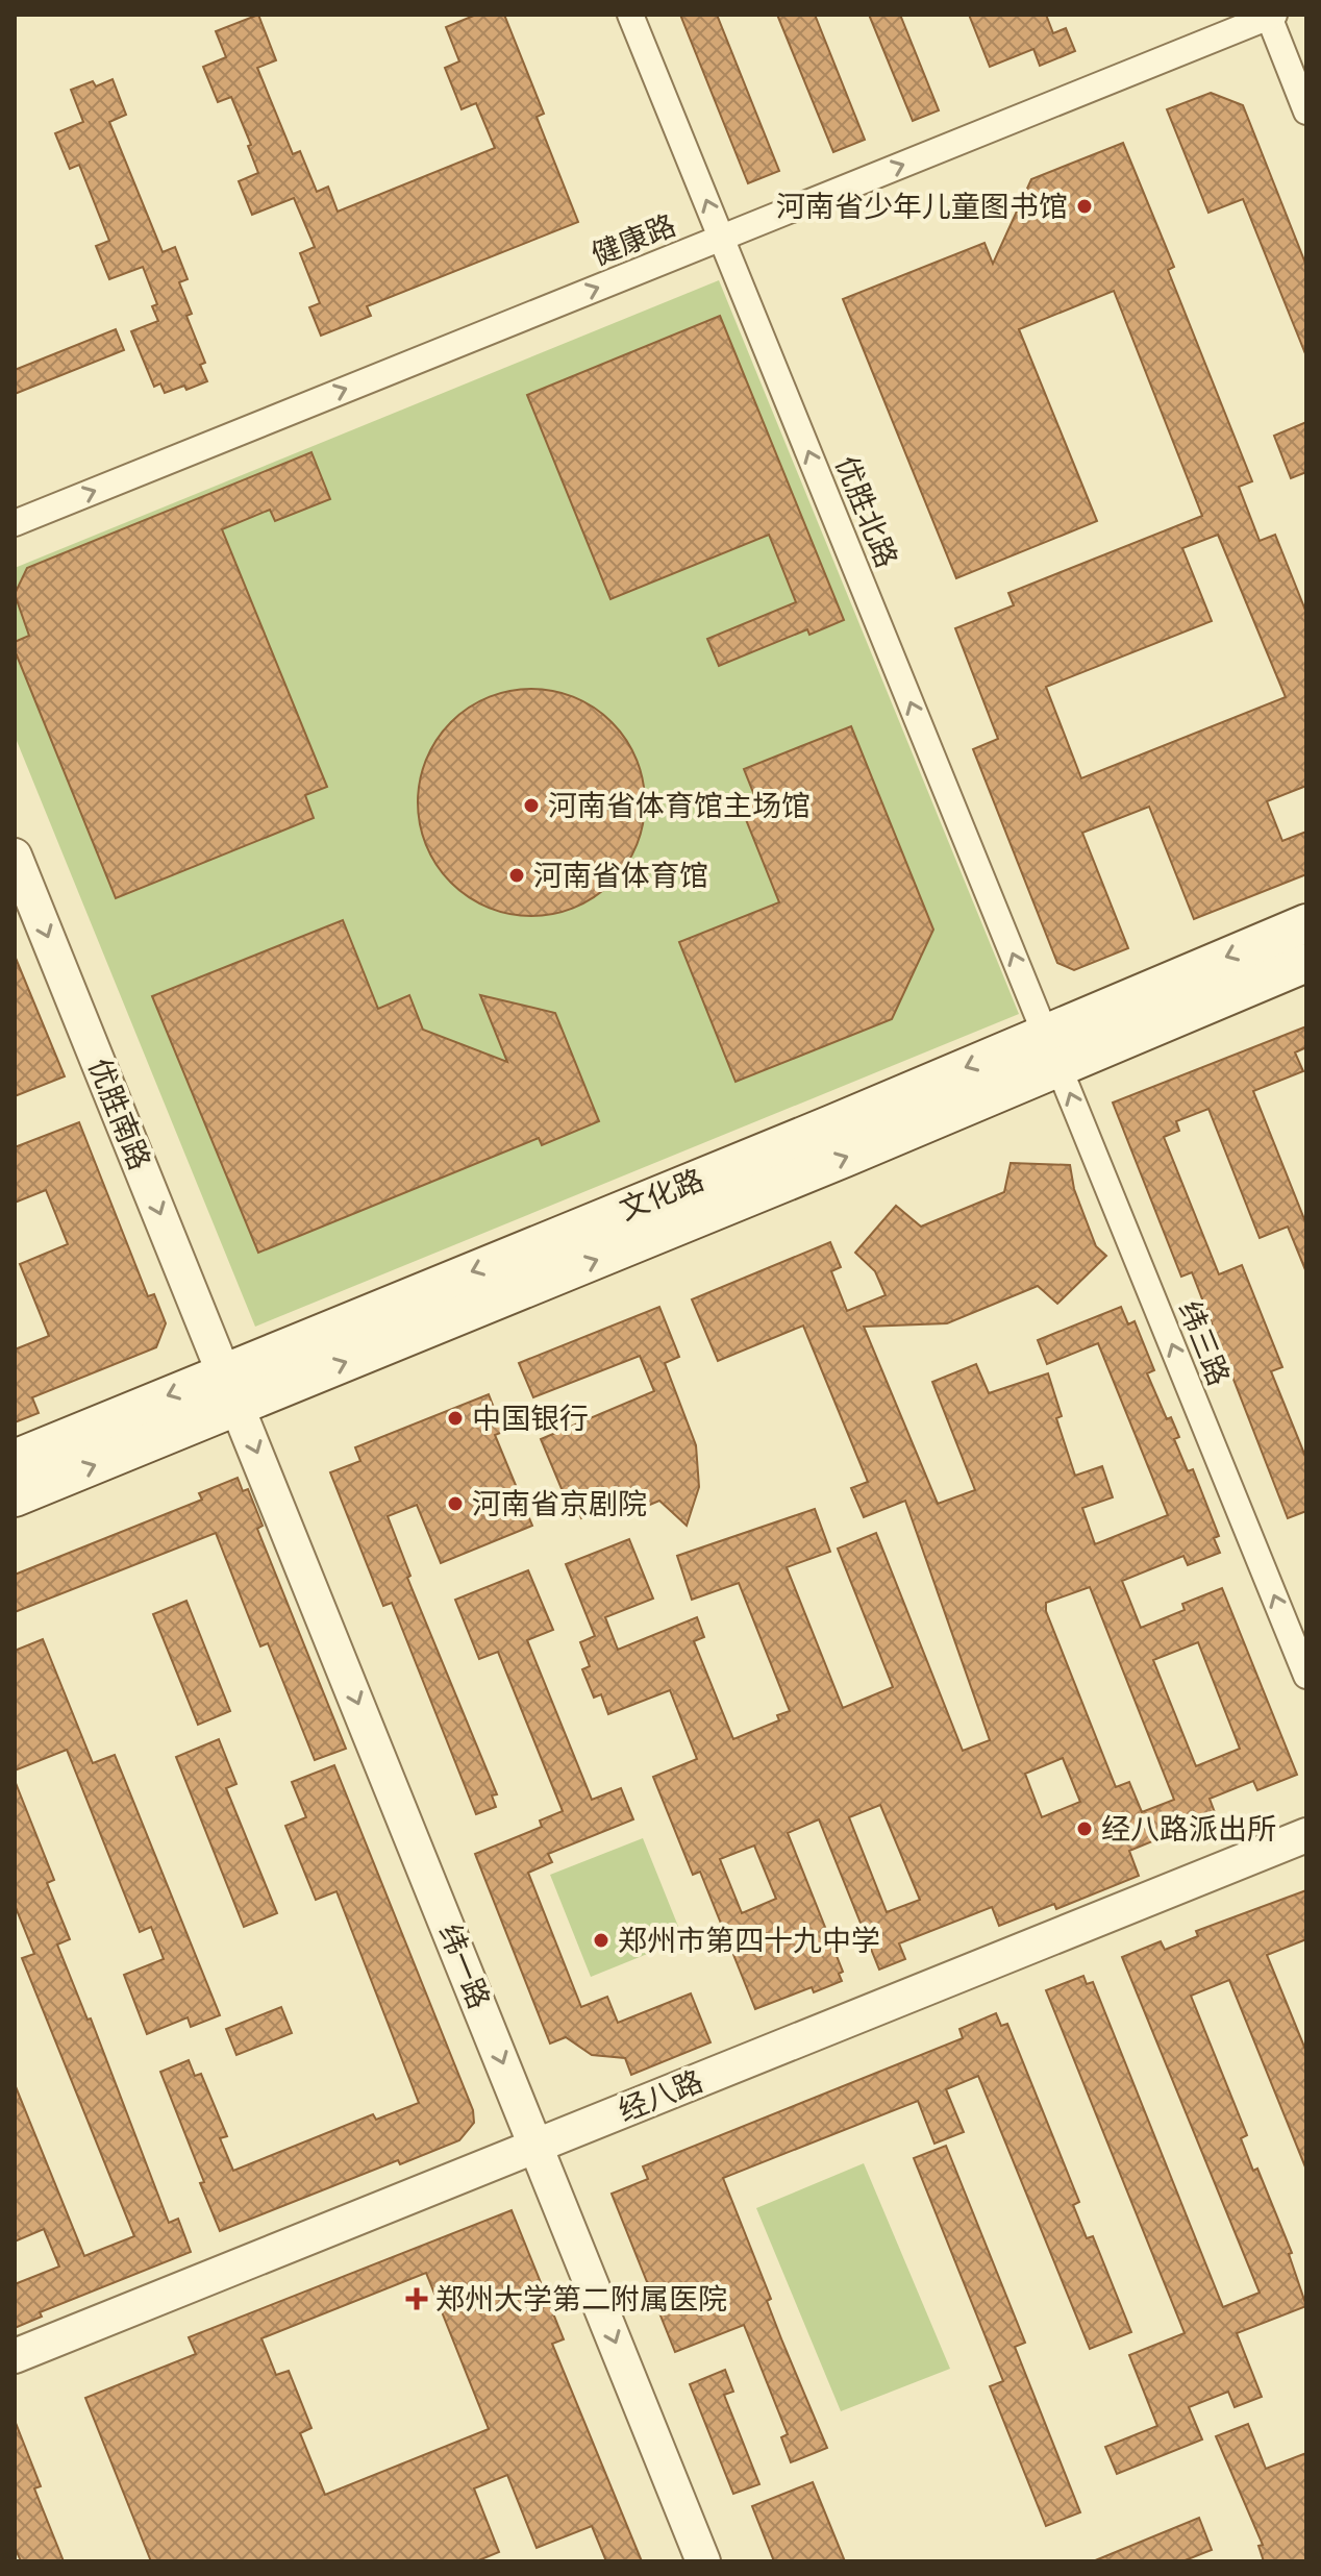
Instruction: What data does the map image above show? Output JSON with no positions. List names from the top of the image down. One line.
{"streets":{"main road":["文化路"],"street":["健康路","优胜北路","优胜南路","纬三路","纬一路","经八路"]},"crossings":[["健康路","优胜北路"],["优胜北路","文化路"],["优胜北路","纬三路"],["优胜南路","文化路"],["优胜南路","纬一路"],["文化路","纬三路"],["文化路","纬一路"],["纬一路","经八路"]],"one_way":["健康路","优胜北路","优胜南路","纬三路","纬一路"],"places":{"other":["河南省少年儿童图书馆","河南省体育馆主场馆","河南省体育馆","中国银行","河南省京剧院","经八路派出所","郑州市第四十九中学"],"health":["郑州大学第二附属医院"]}}
